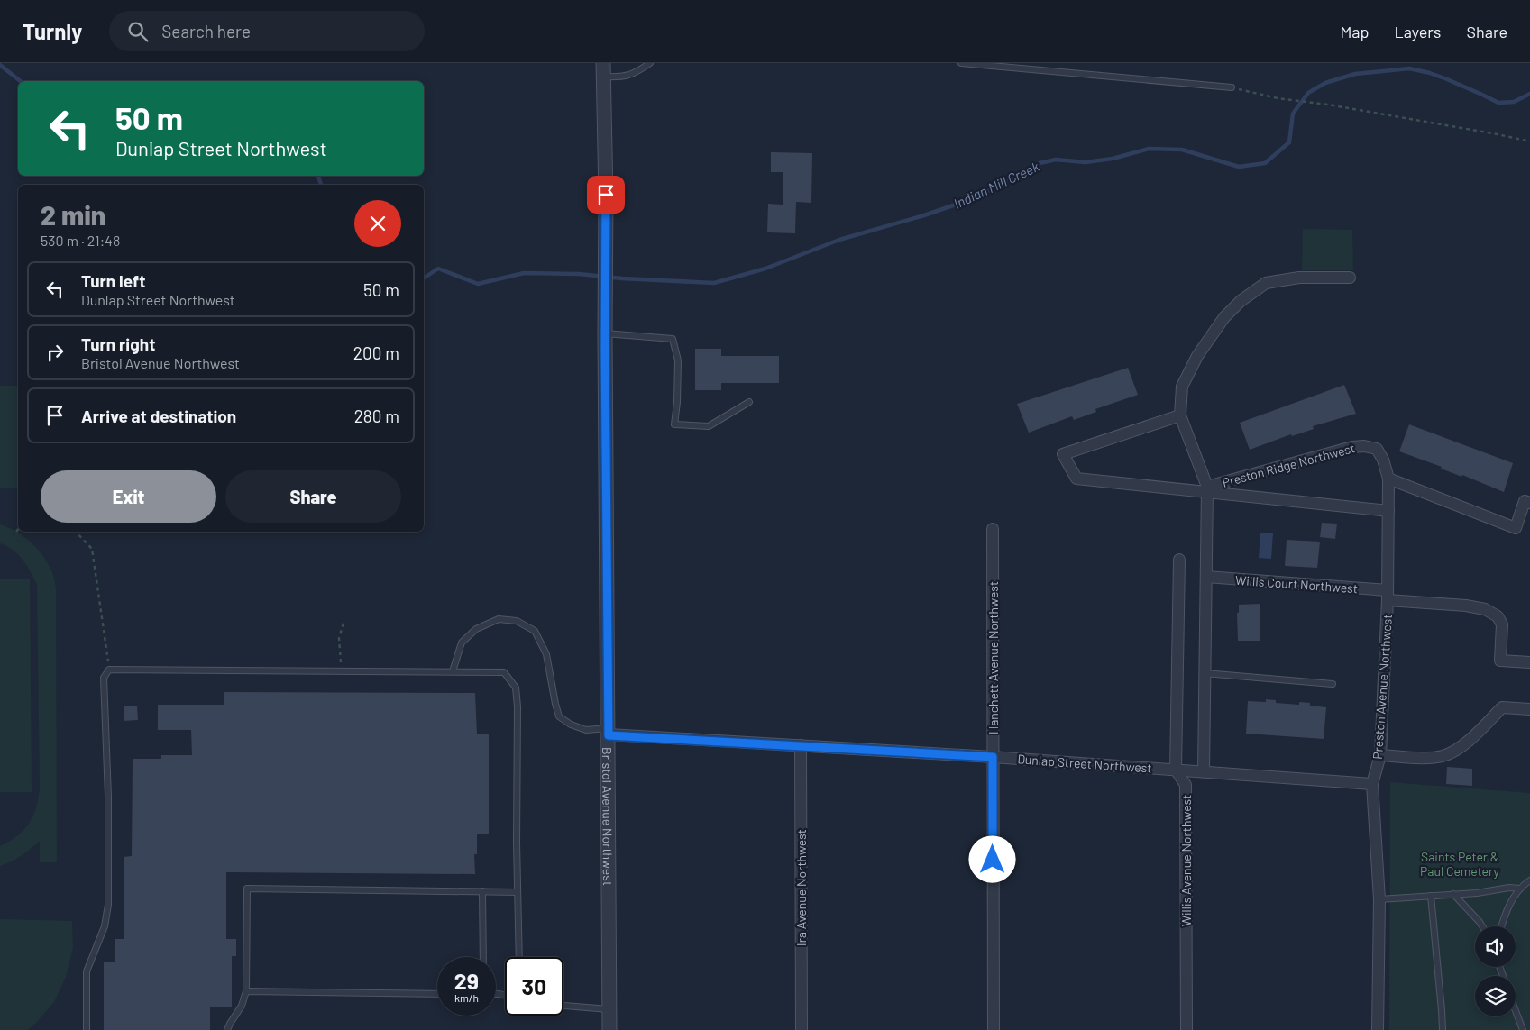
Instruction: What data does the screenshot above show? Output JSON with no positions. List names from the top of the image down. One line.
{"streets":{"street":["Preston Ridge Northwest","Willis Court Northwest","Hanchett Avenue Northwest","Preston Avenue Northwest","Dunlap Street Northwest","Bristol Avenue Northwest","Willis Avenue Northwest","Ira Avenue Northwest"]},"crossings":[["Preston Ridge Northwest","Preston Avenue Northwest"],["Willis Court Northwest","Preston Avenue Northwest"],["Hanchett Avenue Northwest","Dunlap Street Northwest"],["Preston Avenue Northwest","Dunlap Street Northwest"],["Dunlap Street Northwest","Bristol Avenue Northwest"],["Dunlap Street Northwest","Willis Avenue Northwest"],["Dunlap Street Northwest","Ira Avenue Northwest"]],"water":["Indian Mill Creek"],"parks":["Saints Peter & Paul Cemetery"],"page":{"header":"Turnly","search":"Search here","nav":["Map","Layers","Share"],"turn":["50 m","Dunlap Street Northwest"],"heading":["2 min","530 m · 21:48"],"list":[{"name":"Turn left","note":"Dunlap Street Northwest","value":"50 m"},{"name":"Turn right","note":"Bristol Avenue Northwest","value":"200 m"},{"name":"Arrive at destination","value":"280 m"}],"buttons":["Exit","Share"],"speed":"29 km/h","limit":"30"}}
